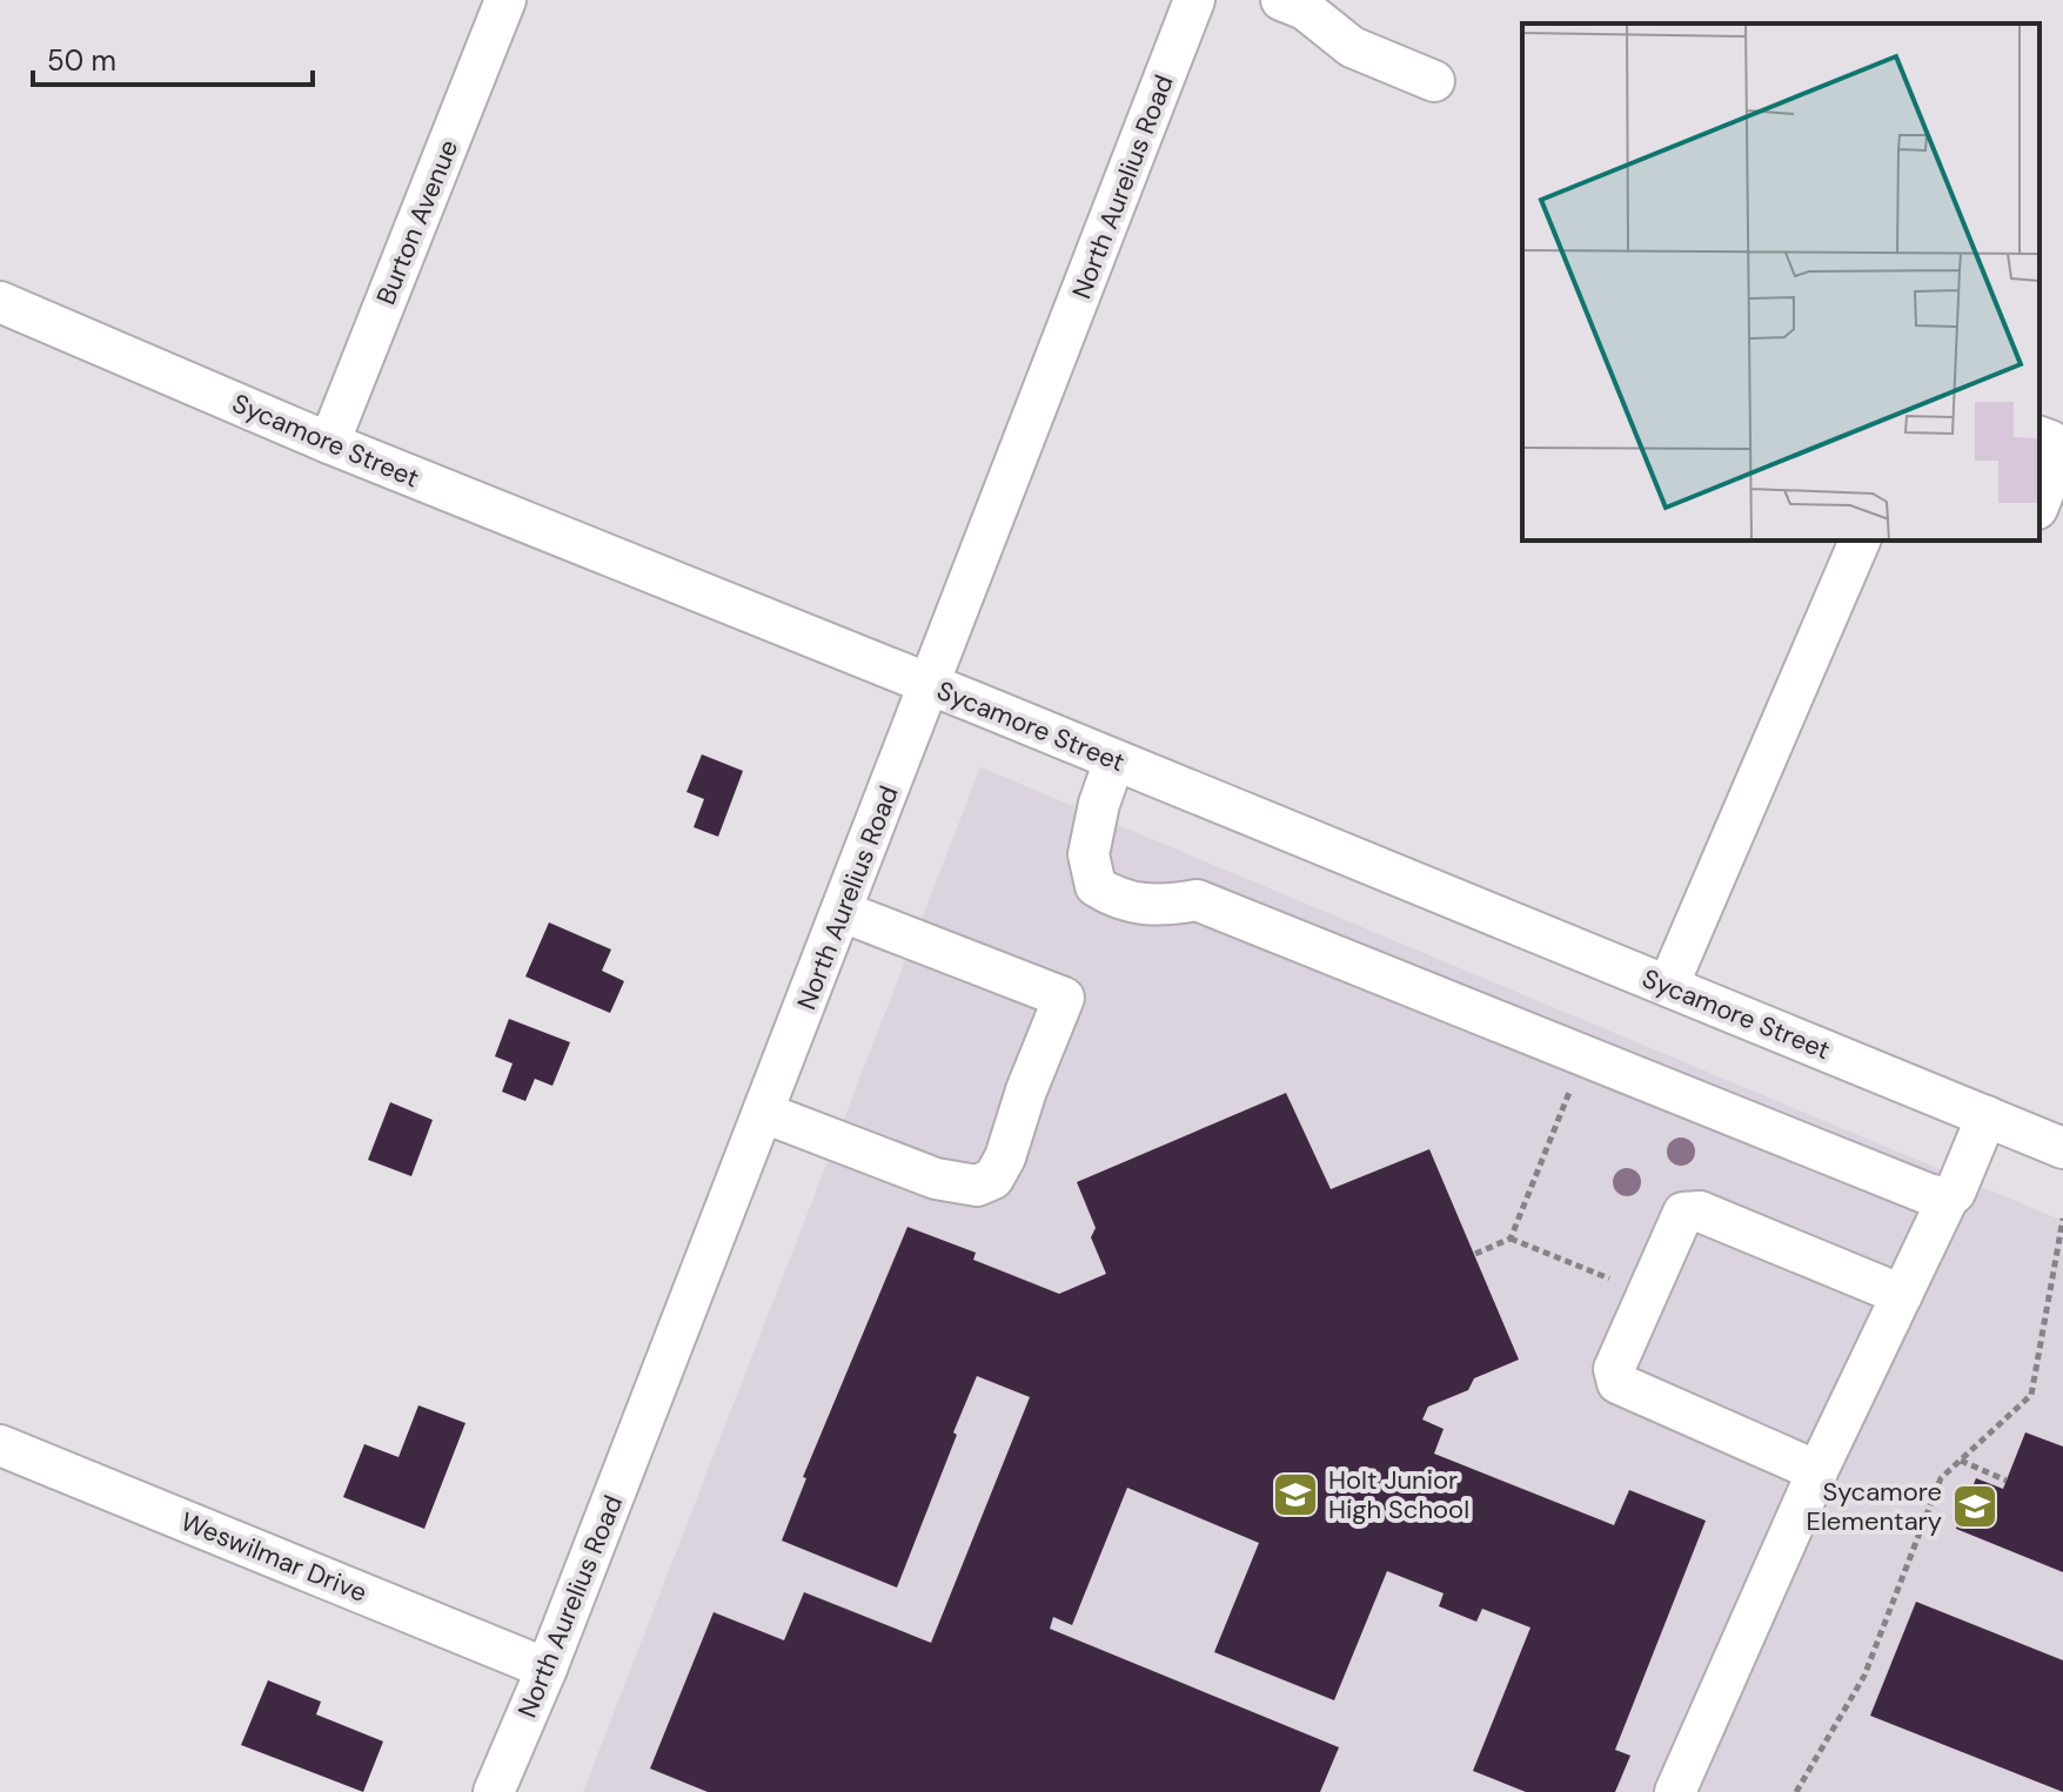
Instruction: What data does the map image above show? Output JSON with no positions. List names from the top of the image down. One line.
{"streets":{"street":["North Aurelius Road","Burton Avenue","Sycamore Street","Weswilmar Drive"]},"crossings":[["North Aurelius Road","Sycamore Street"],["North Aurelius Road","Weswilmar Drive"],["Burton Avenue","Sycamore Street"]],"places":{"school or university":["Holt Junior High School","Sycamore Elementary"]},"scale_bar":"50 m"}
